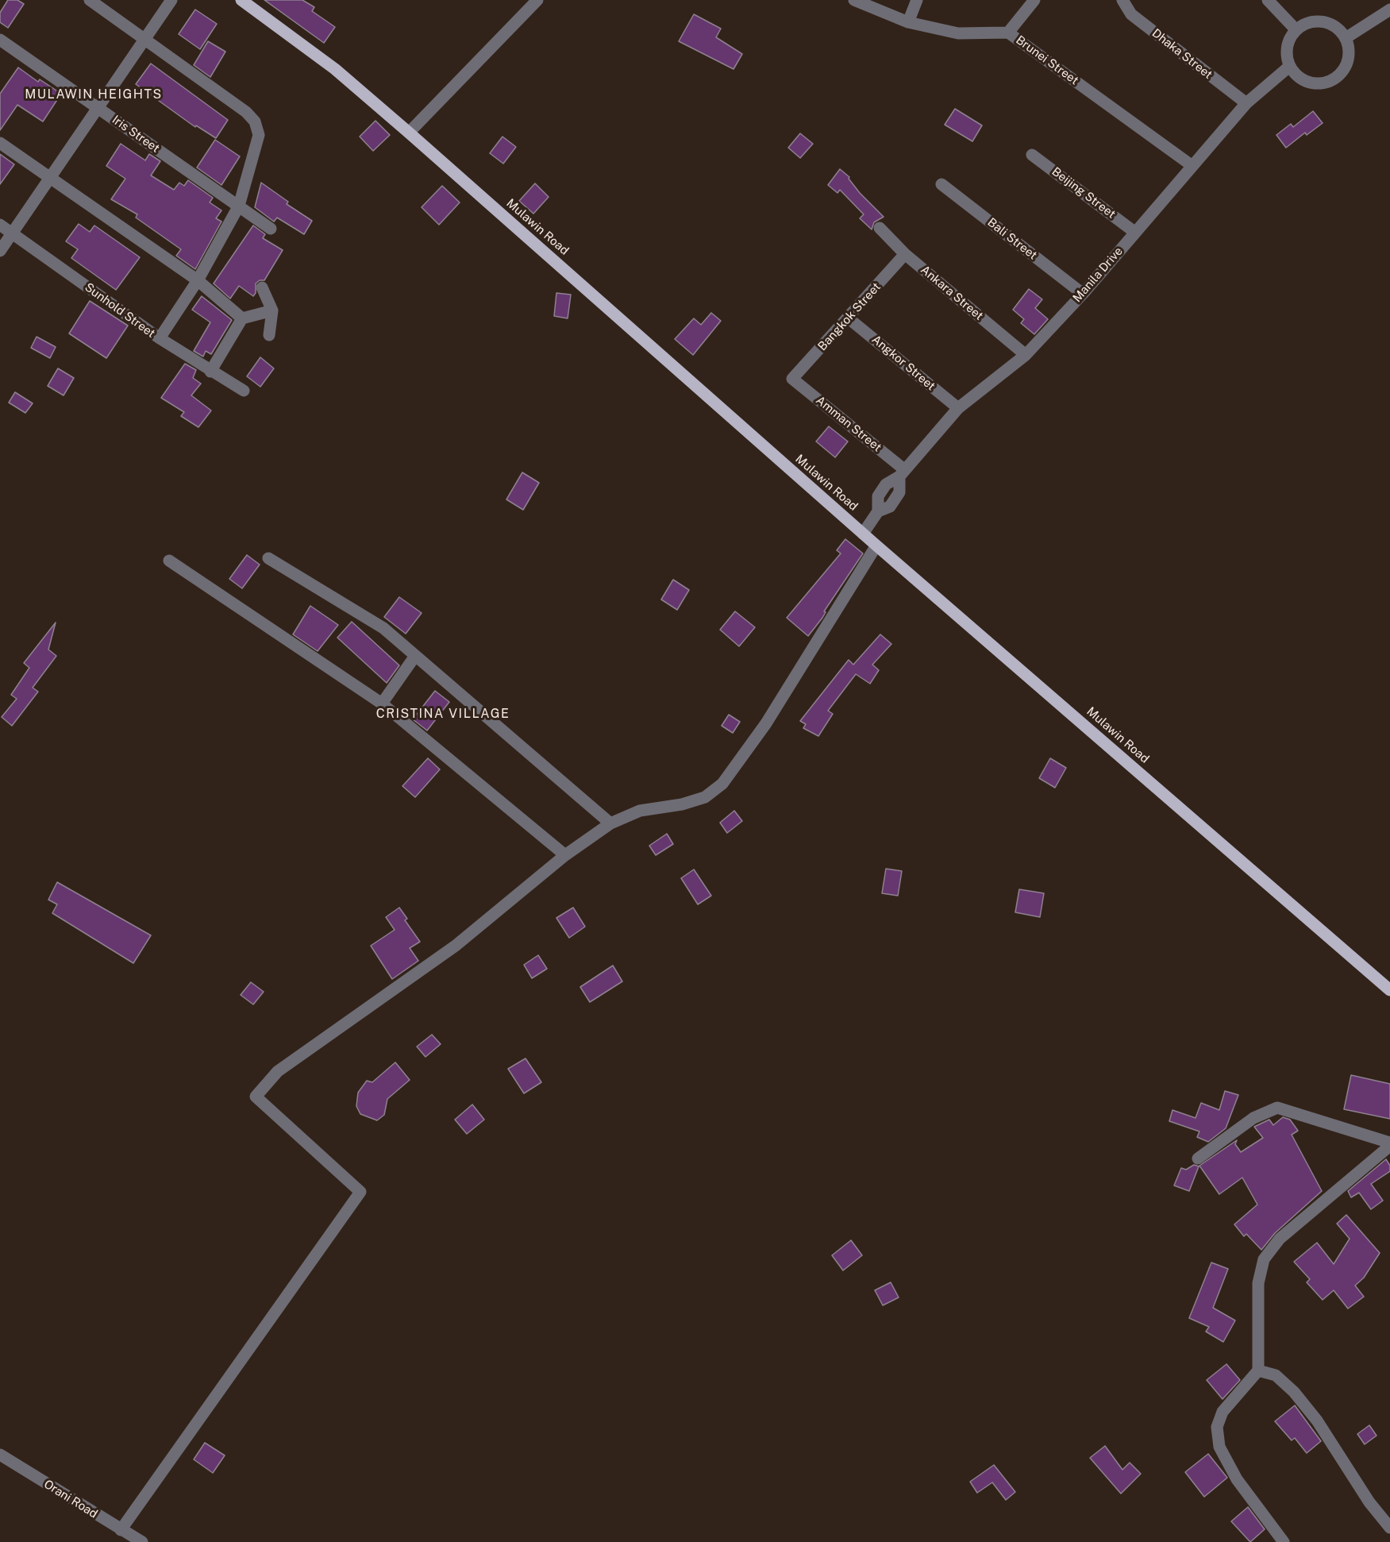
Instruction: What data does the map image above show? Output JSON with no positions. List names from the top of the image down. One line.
{"streets":{"main road":["Mulawin Road"],"street":["Dhaka Street","Brunei Street","Iris Street","Beijing Street","Bali Street","Manila Drive","Ankara Street","Sunhold Street","Bangkok Street","Angkor Street","Amman Street","Orani Road"]},"crossings":[["Dhaka Street","Manila Drive"],["Brunei Street","Manila Drive"],["Beijing Street","Manila Drive"],["Mulawin Road","Manila Drive"],["Bali Street","Manila Drive"],["Manila Drive","Ankara Street"],["Manila Drive","Angkor Street"],["Manila Drive","Amman Street"],["Ankara Street","Bangkok Street"],["Bangkok Street","Angkor Street"],["Bangkok Street","Amman Street"]],"districts":["MULAWIN HEIGHTS","CRISTINA VILLAGE"]}
